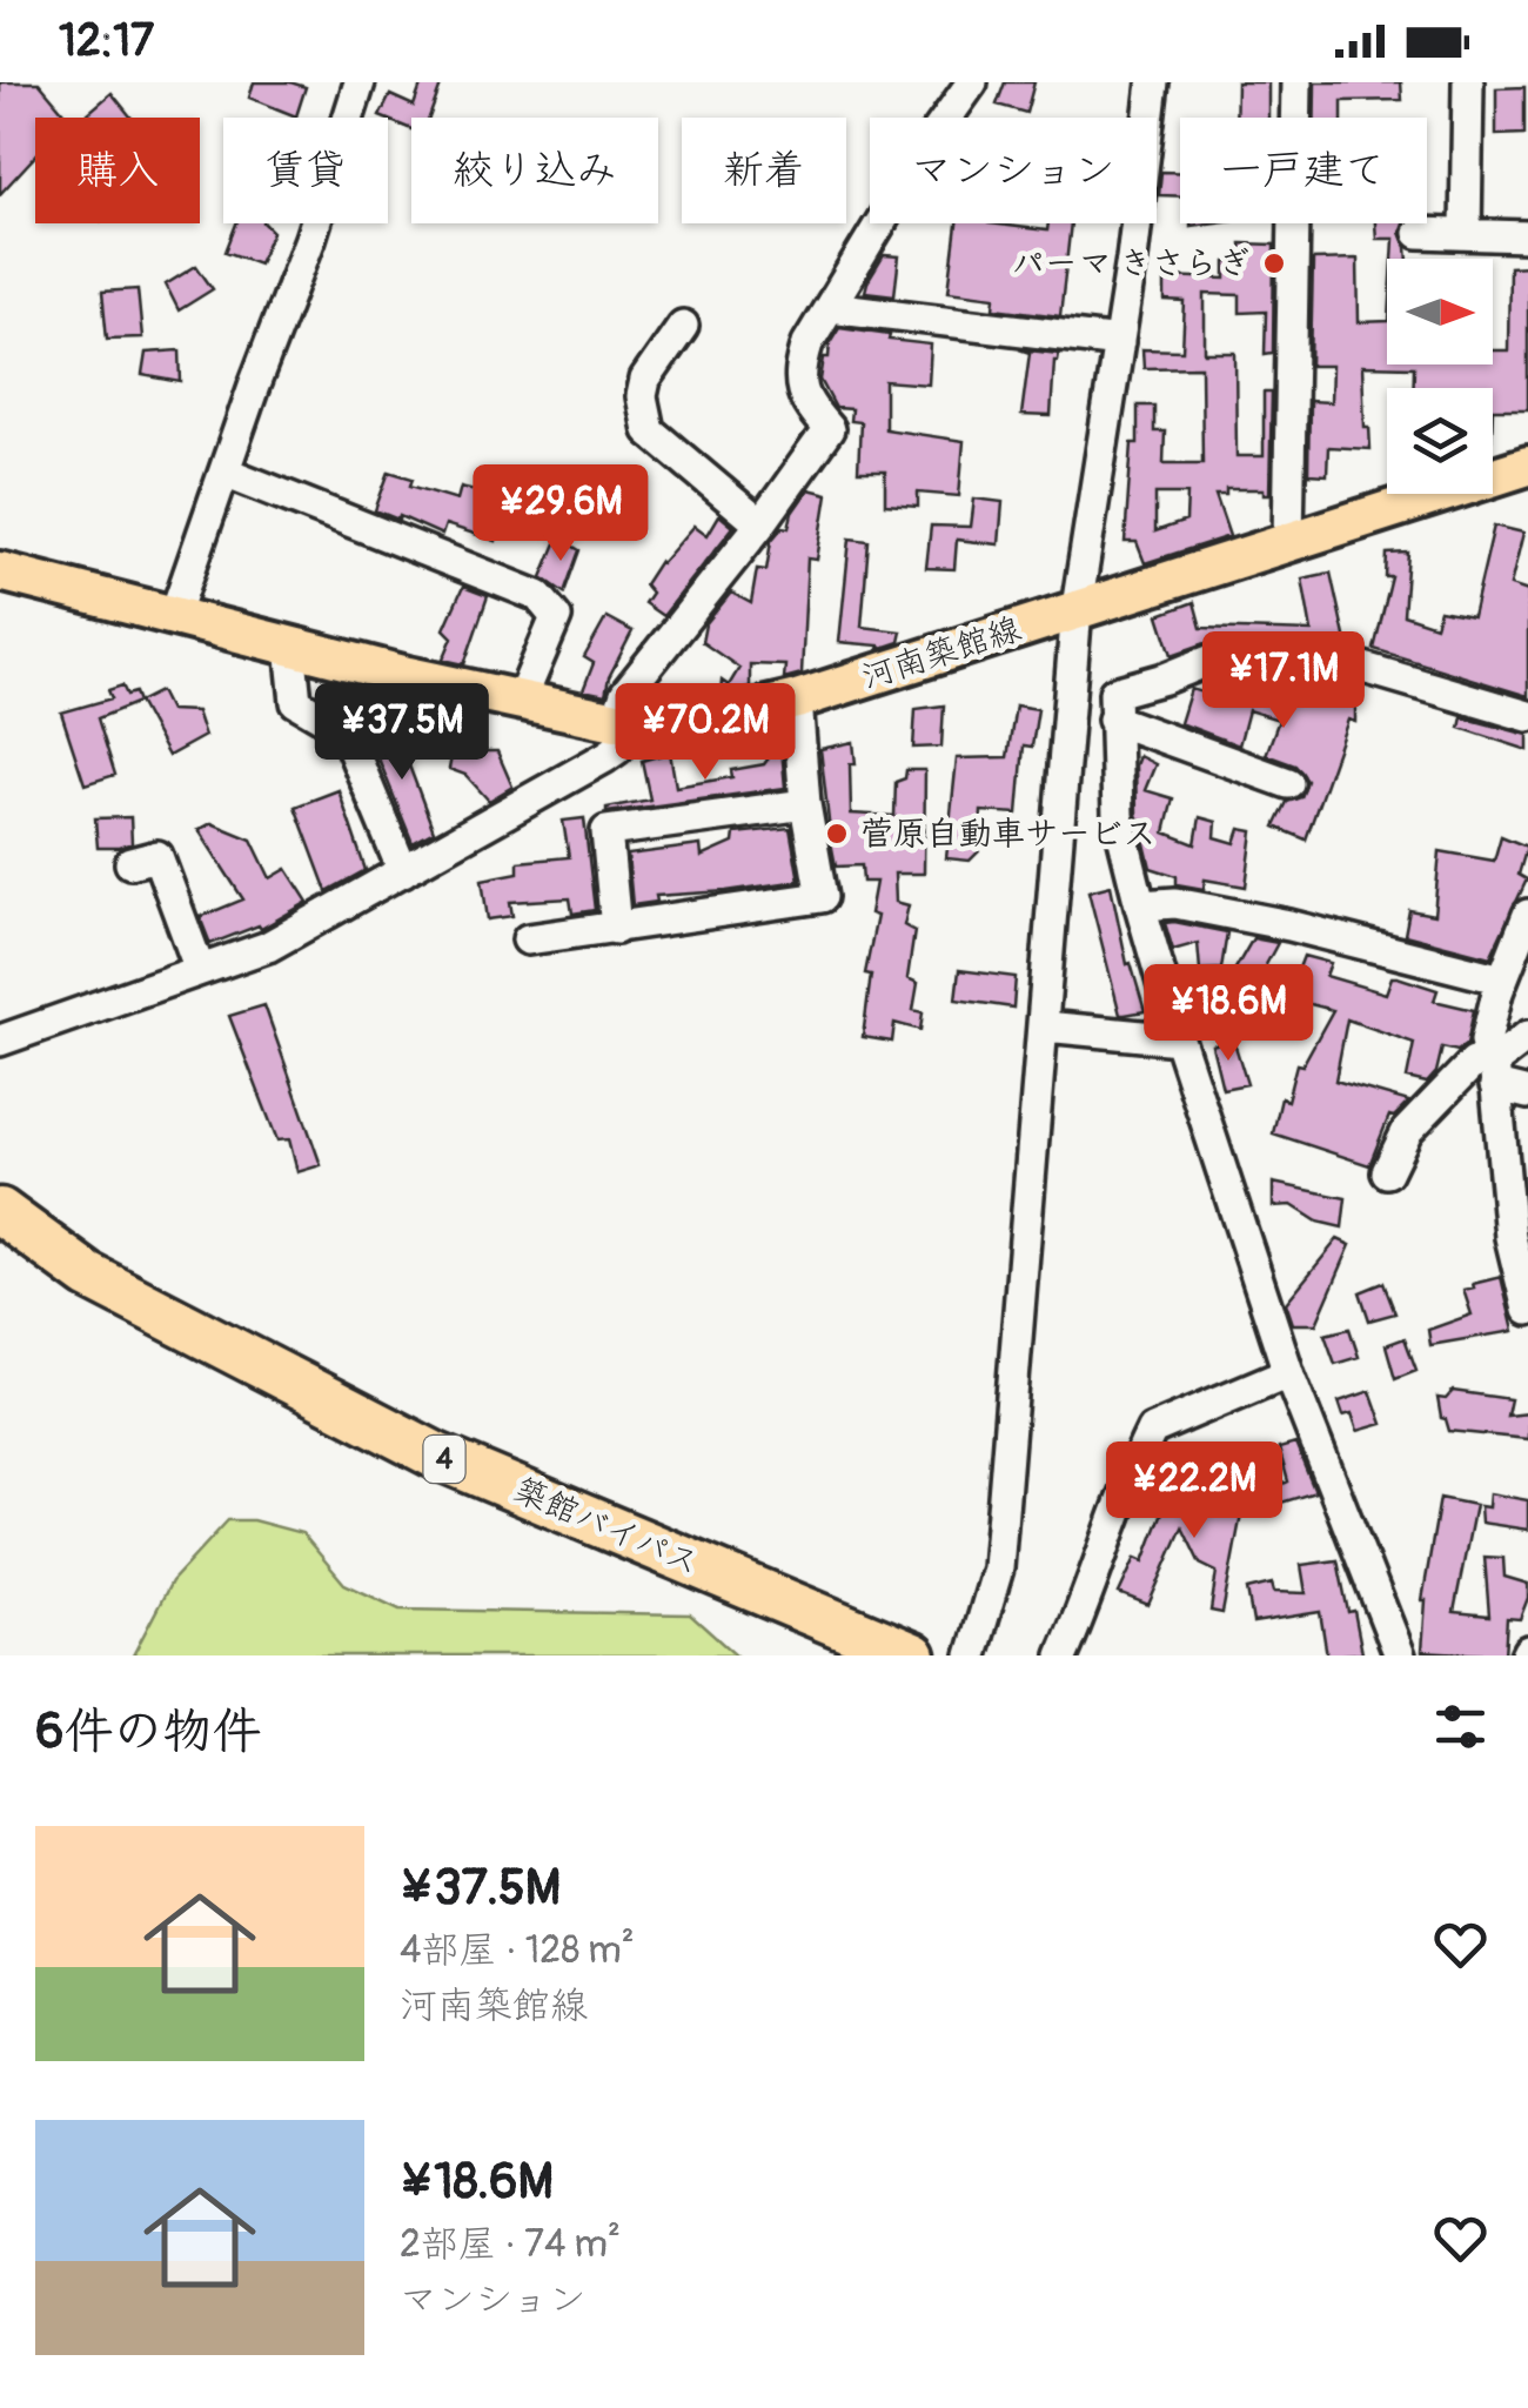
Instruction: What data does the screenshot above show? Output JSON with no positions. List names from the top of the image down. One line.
{"streets":{"highway":["4","築館バイパス"],"main road":["河南築館線"]},"places":["パーマ きさらぎ","菅原自動車サービス"],"north":"right","page":{"status":"12:17","chip":["購入","賃貸","絞り込み","新着","マンション","一戸建て"],"price":["¥29.6M","¥17.1M","¥37.5M","¥70.2M","¥18.6M","¥22.2M"],"heading":"6件の物件","list":[{"name":"¥37.5M","note":"4部屋 · 128 m² · 河南築館線"},{"name":"¥18.6M","note":"2部屋 · 74 m² · マンション"}]}}
